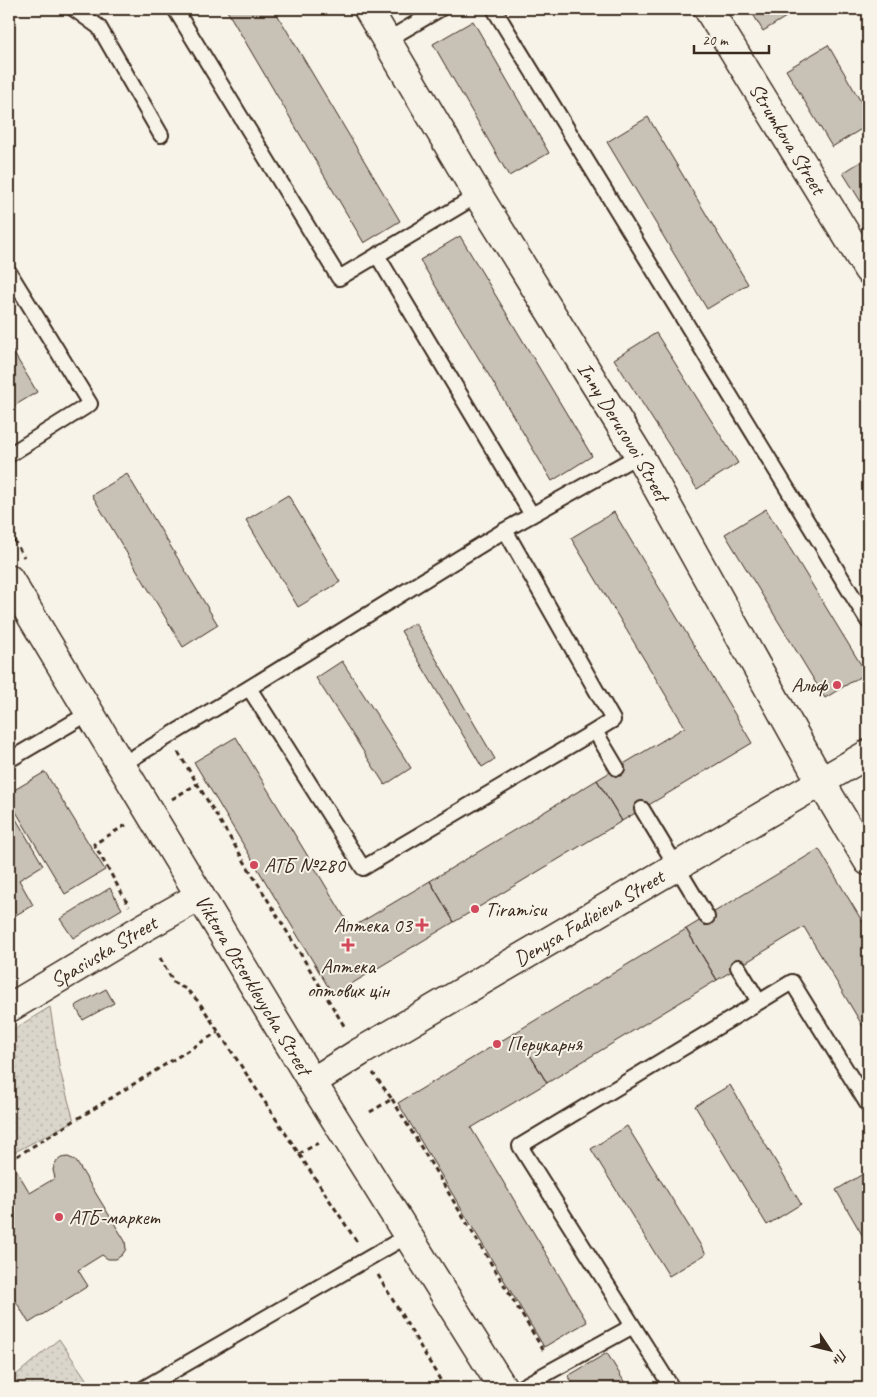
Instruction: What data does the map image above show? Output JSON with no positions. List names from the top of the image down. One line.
{"streets":{"street":["Strumkova Street","Inny Derusovoi Street","Denysa Fadieieva Street","Spasivska Street","Viktora Otserklevycha Street"]},"crossings":[["Inny Derusovoi Street","Denysa Fadieieva Street"],["Denysa Fadieieva Street","Viktora Otserklevycha Street"],["Spasivska Street","Viktora Otserklevycha Street"]],"places":{"other":["Альф","АТБ №280","Tiramisu","Перукарня","АТБ-маркет"],"health":["Аптека 03","Аптека оптових цін"]},"scale_bar":"20 m","north":"bottom right"}
